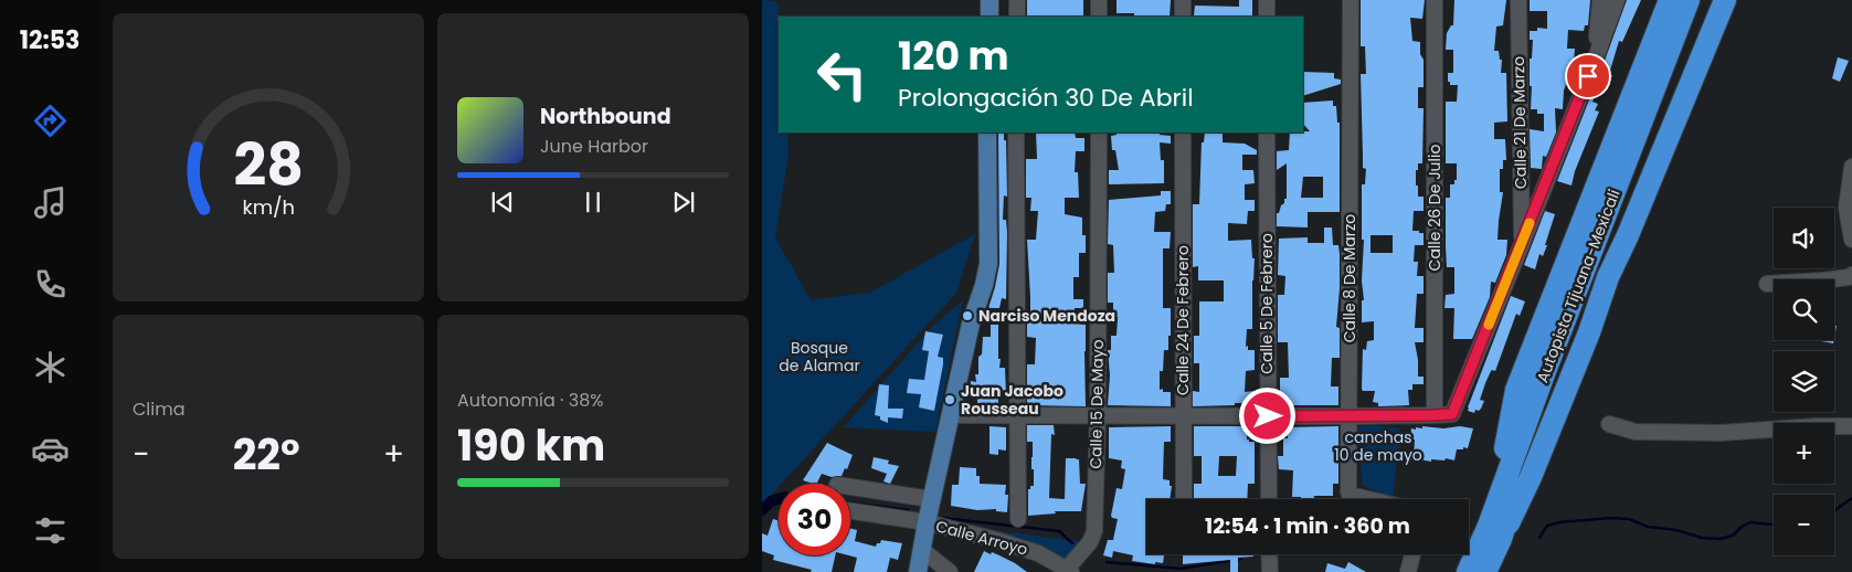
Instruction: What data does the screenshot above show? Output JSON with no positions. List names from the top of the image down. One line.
{"streets":{"highway":["Autopista Tijuana-Mexicali"],"street":["Calle 21 De Marzo","Calle 26 De Julio","Calle 8 De Marzo","Calle 5 De Febrero","Calle 24 De Febrero","Calle 15 De Mayo","Calle Arroyo"]},"crossings":[["Calle 15 De Mayo","Calle Arroyo"]],"parks":["Bosque de Alamar","canchas 10 de mayo"],"places":["Narciso Mendoza","Juan Jacobo Rousseau"],"page":{"tabs":"12:53","turn":["120 m","Prolongación 30 De Abril"],"song":["Northbound","June Harbor"],"map_buttons":["+","−"],"tile":["Clima",["Autonomía · 38%","190 km"]],"heat":["−","22°","+"],"limit":"30","trip":"12:54 · 1 min · 360 m","gauge":["28","km/h"]}}
